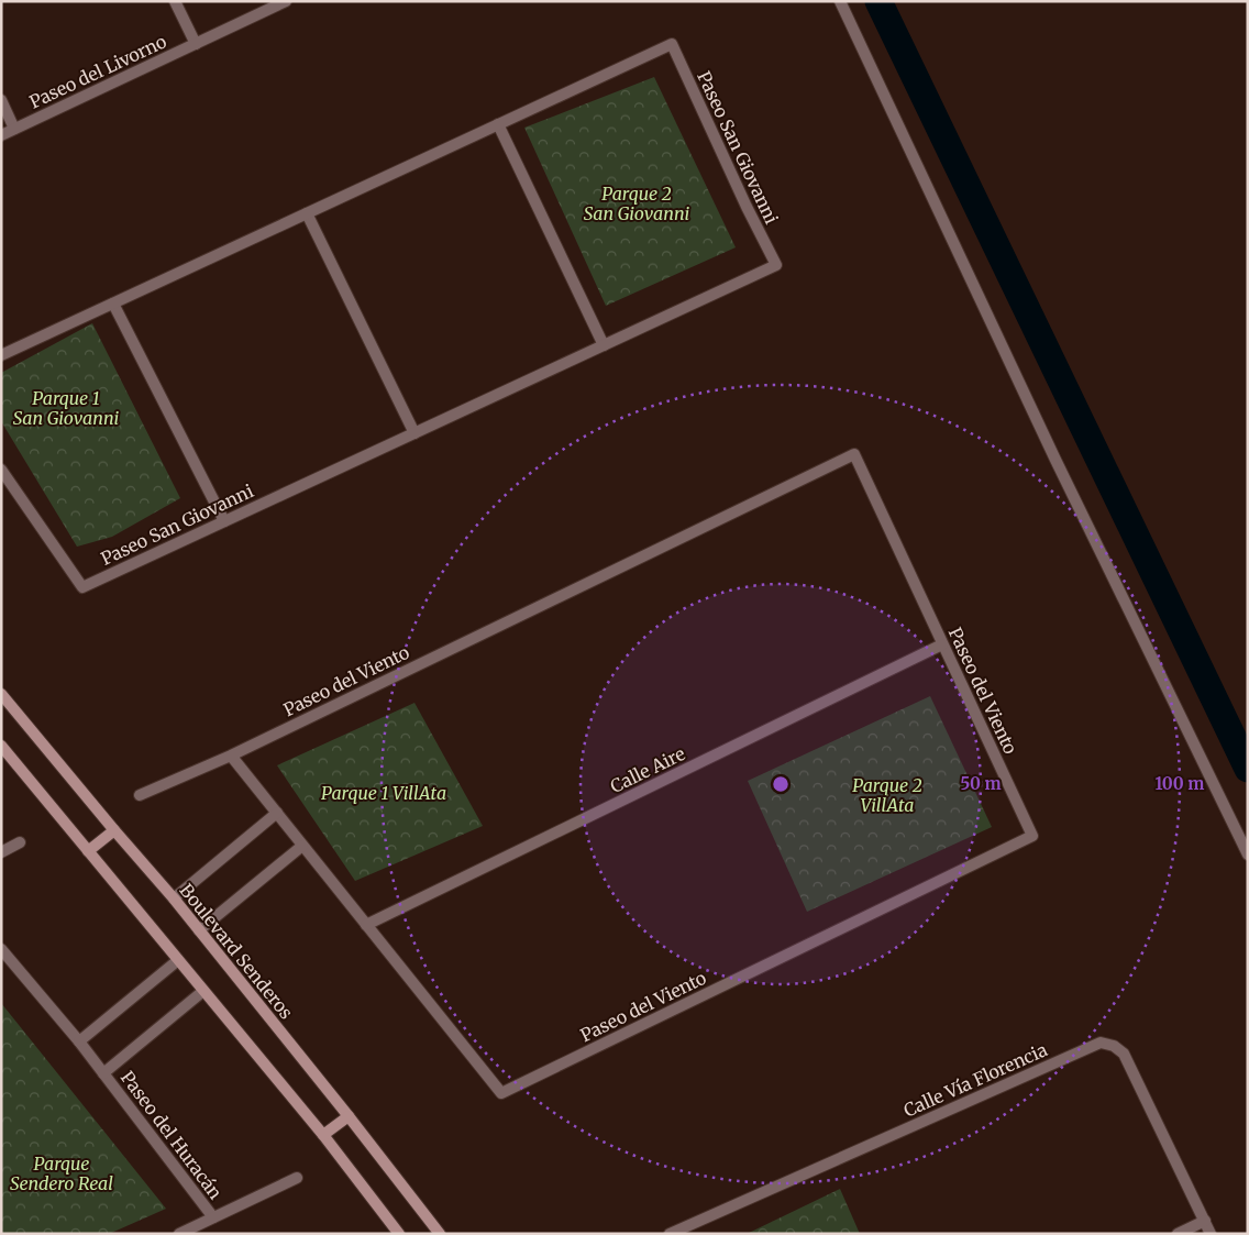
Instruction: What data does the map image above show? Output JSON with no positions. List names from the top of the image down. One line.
{"streets":{"main road":["Boulevard Senderos"],"street":["Paseo del Livorno","Paseo San Giovanni","Paseo del Viento","Calle Aire","Calle Vía Florencia","Paseo del Huracán"]},"crossings":[["Paseo del Viento","Calle Aire"]],"parks":["Parque 2 San Giovanni","Parque 1 San Giovanni","Parque 2 VillAta","Parque 1 VillAta","Parque Sendero Real"],"rings":["50 m","100 m"]}
